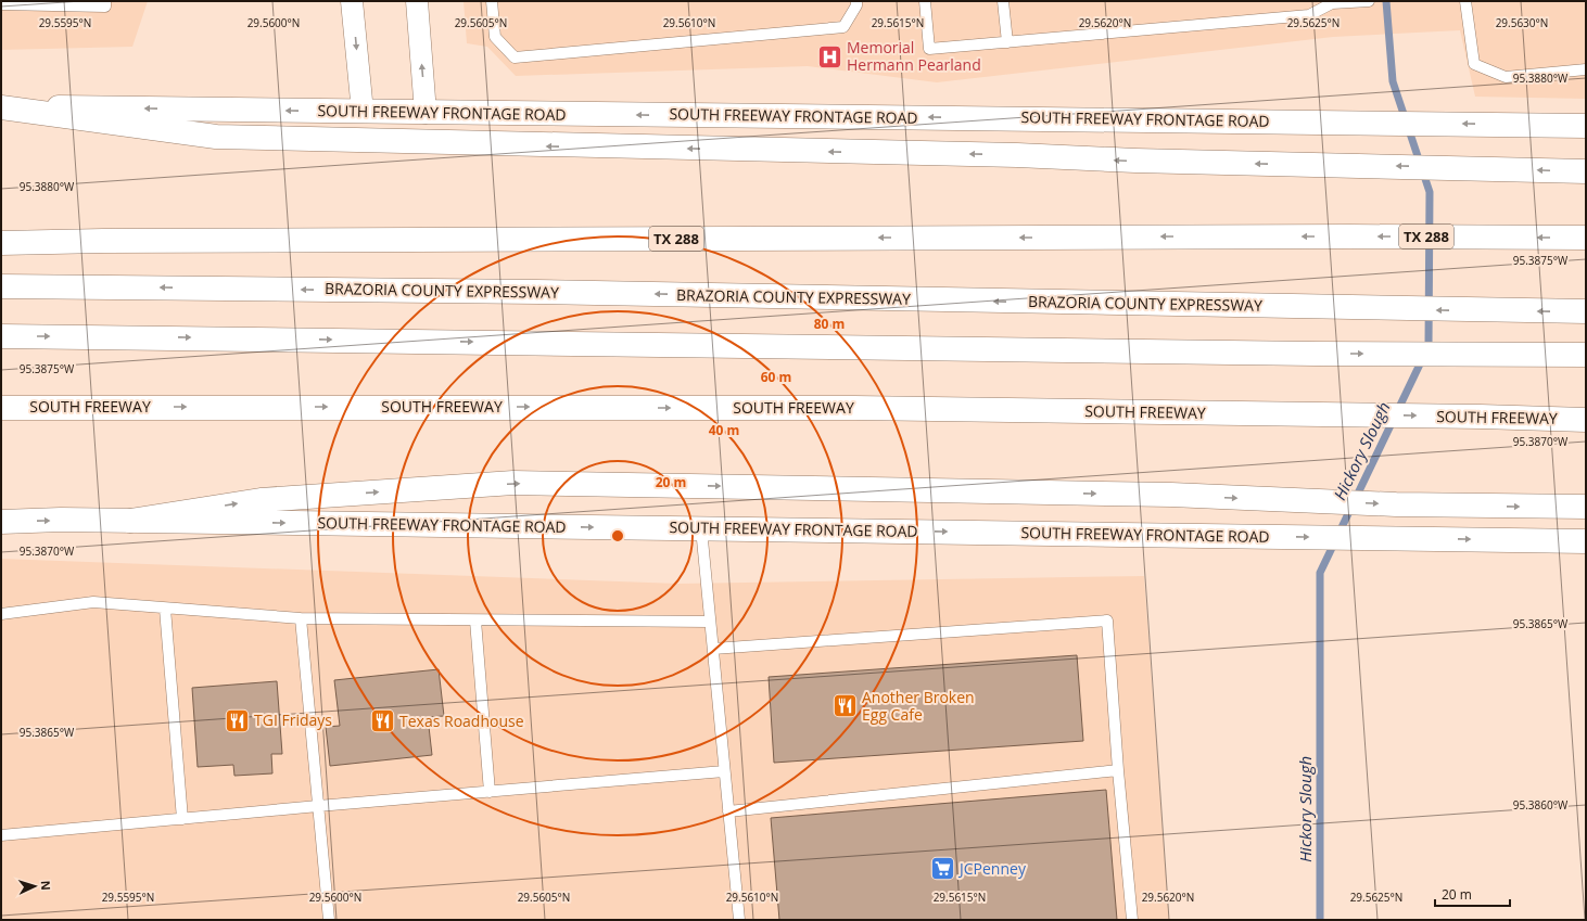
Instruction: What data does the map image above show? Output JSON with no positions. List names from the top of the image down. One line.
{"streets":{"main road":["SOUTH FREEWAY FRONTAGE ROAD","TX 288","BRAZORIA COUNTY EXPRESSWAY","SOUTH FREEWAY"]},"water":["Hickory Slough"],"places":{"hospital":["Memorial Hermann Pearland"],"restaurant":["Another Broken Egg Cafe","TGI Fridays","Texas Roadhouse"],"supermarket":["JCPenney"]},"scale_bar":"20 m","north":"right","coordinates":["29.5595°N","29.5600°N","29.5605°N","29.5610°N","29.5615°N","29.5620°N","29.5625°N","29.5630°N","95.3880°W","95.3875°W","95.3870°W","95.3865°W","95.3860°W"],"rings":["80 m","60 m","40 m","20 m"]}
